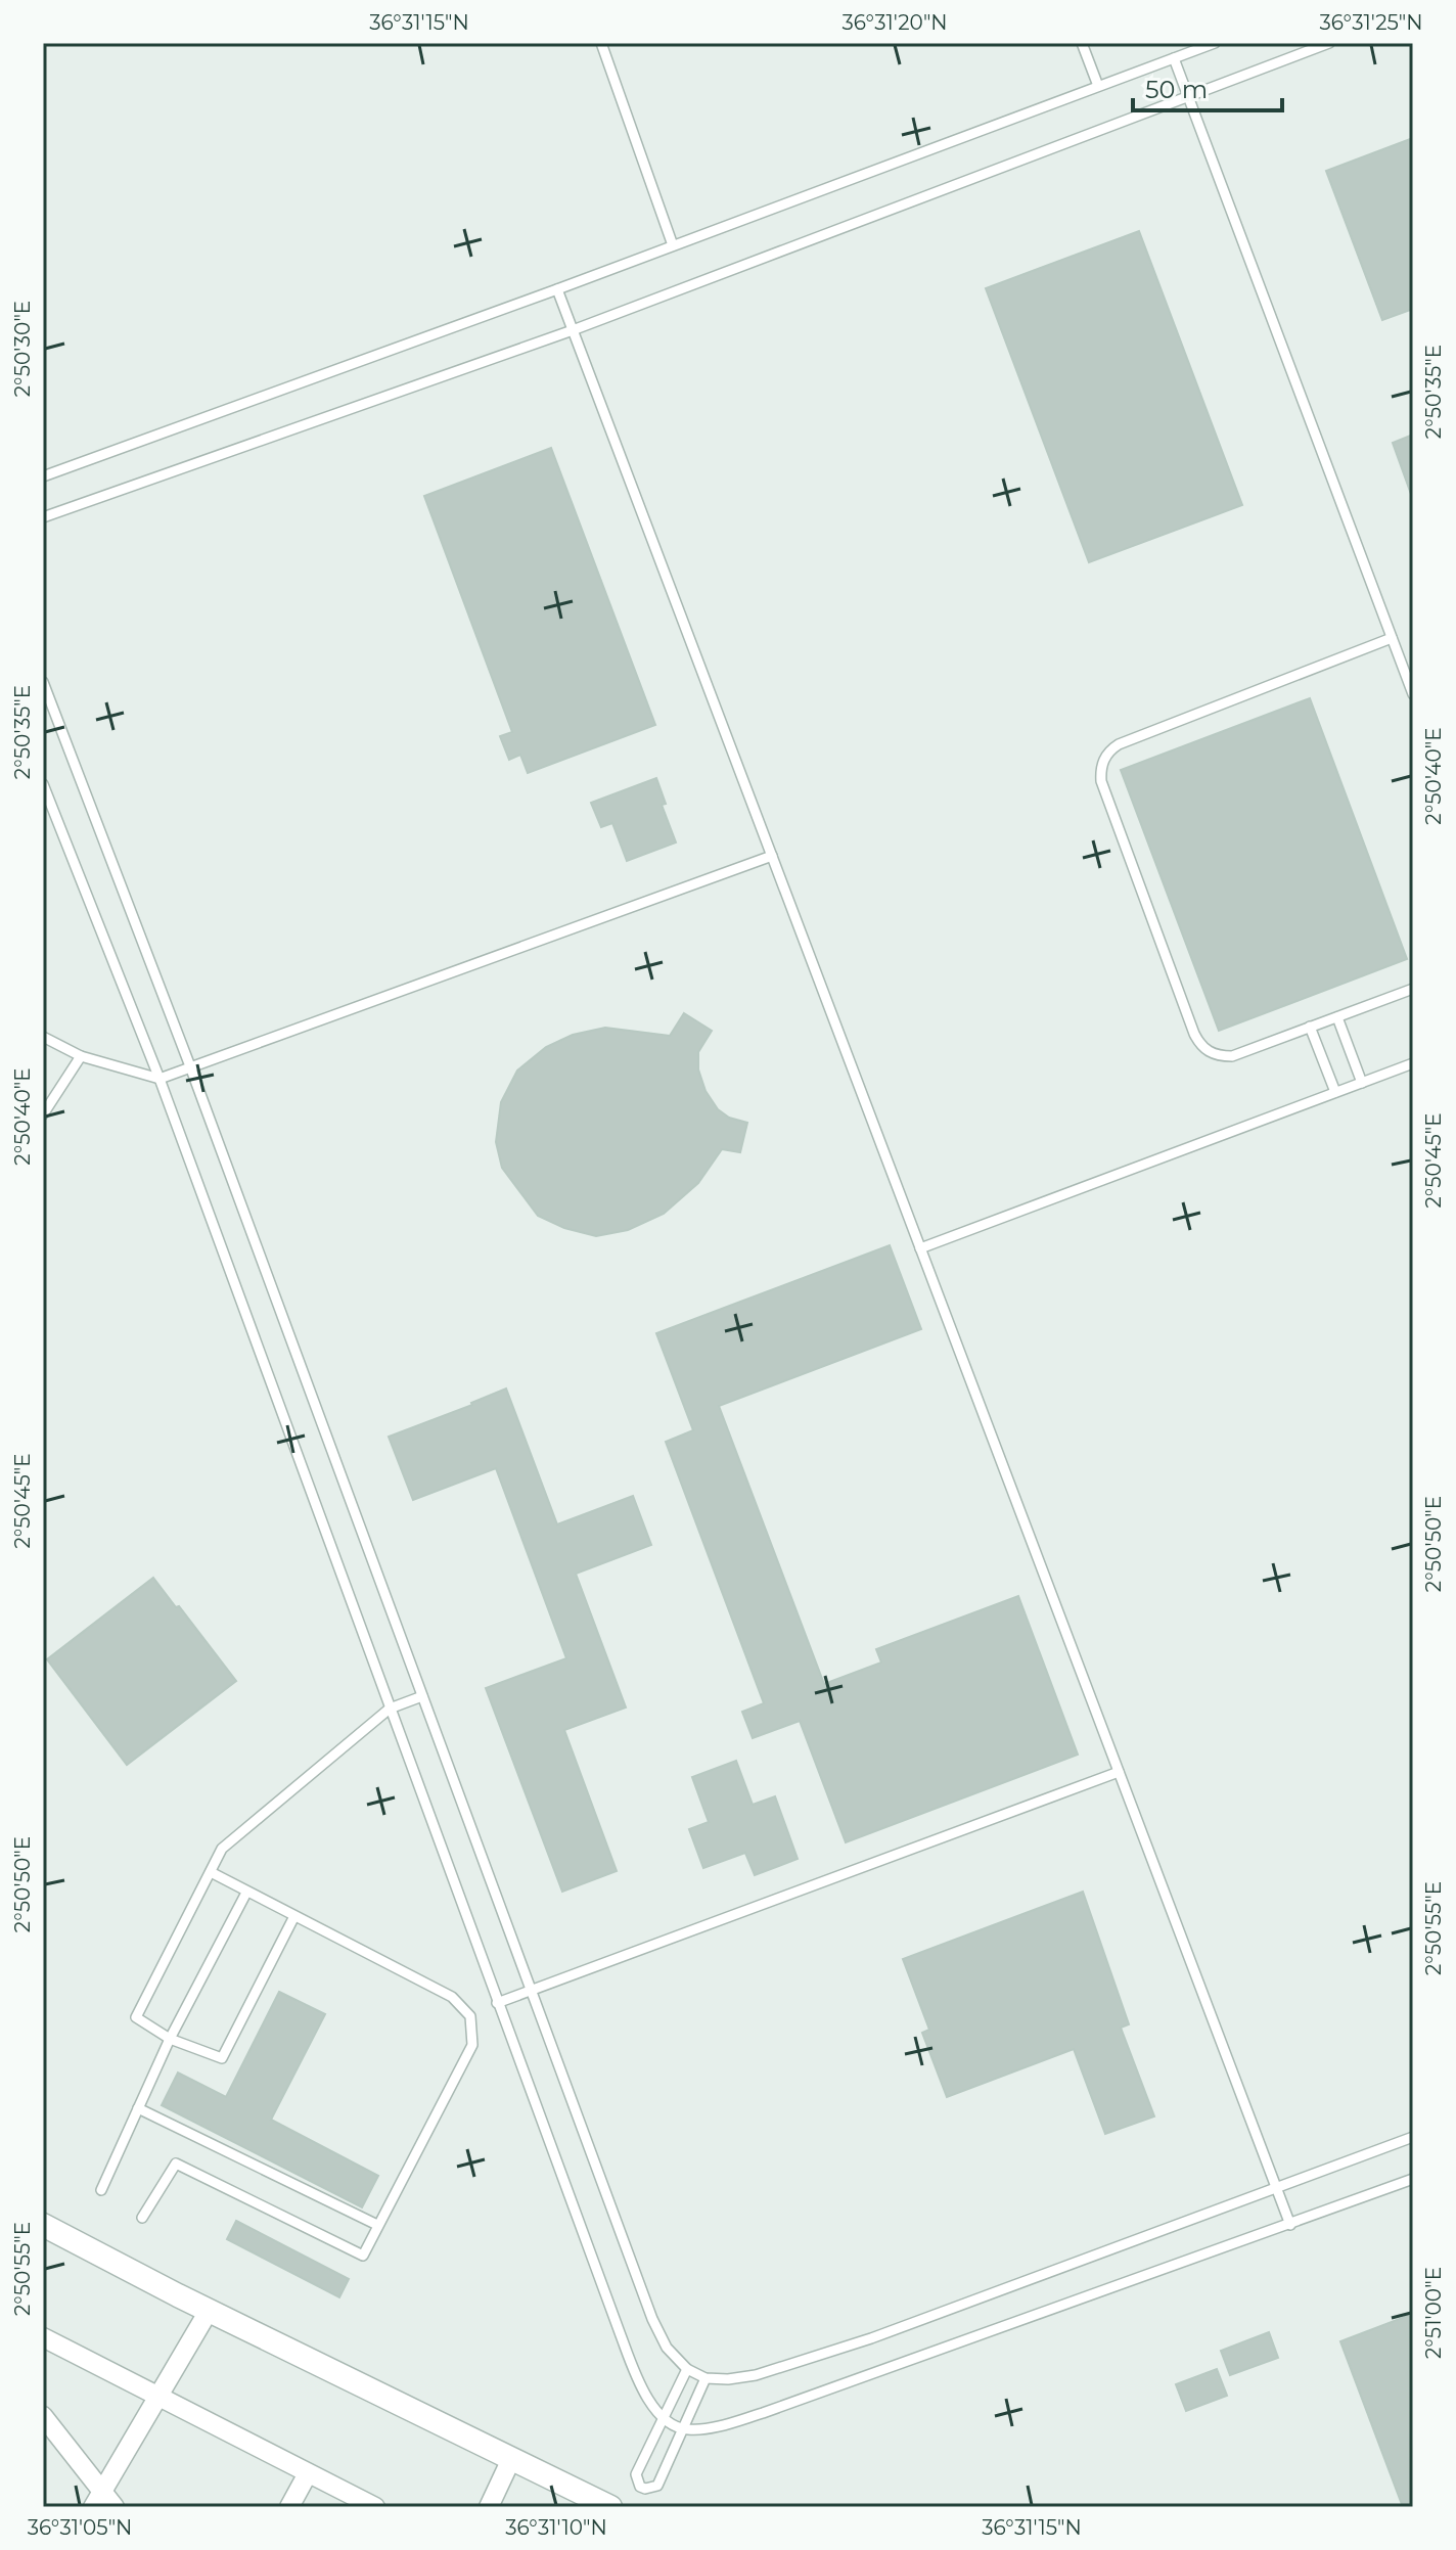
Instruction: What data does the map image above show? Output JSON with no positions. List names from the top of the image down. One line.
{"scale_bar":"50 m","coordinates":["36°31'15\"N","36°31'20\"N","36°31'25\"N","2°50'30\"E","2°50'35\"E","2°50'40\"E","2°50'45\"E","2°50'50\"E","2°50'55\"E","2°51'00\"E","36°31'05\"N","36°31'10\"N"]}
